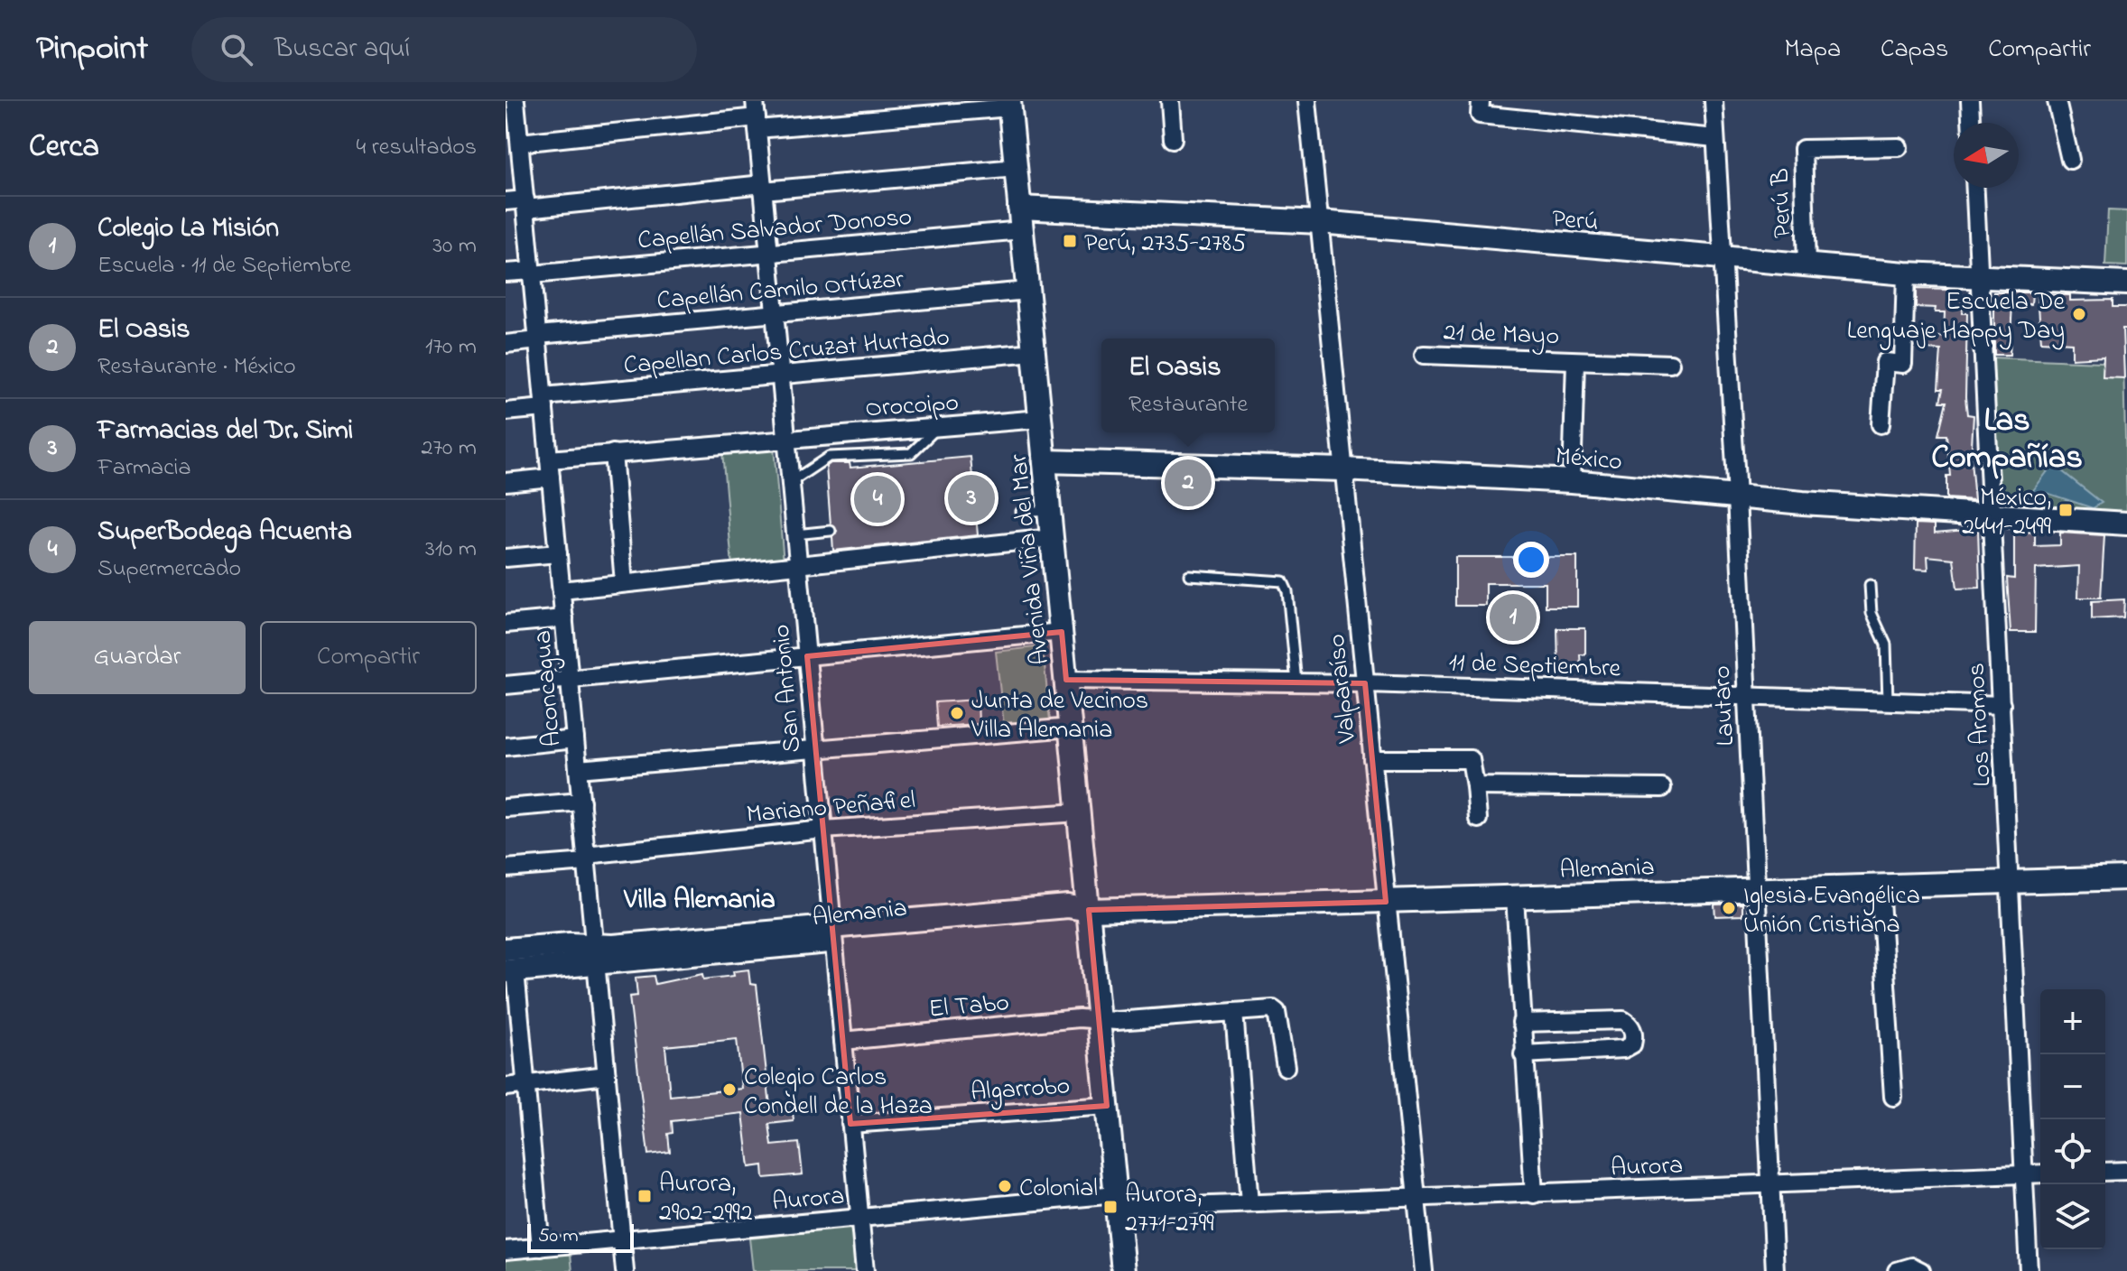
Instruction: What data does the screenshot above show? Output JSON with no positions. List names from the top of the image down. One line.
{"streets":{"main road":["Perú","México","Avenida Viña del Mar","Alemania"],"street":["Perú B","Capellán Salvador Donoso","Capellán Camilo Ortúzar","21 de Mayo","Capellan Carlos Cruzat Hurtado","Orocoipo","11 de Septiembre","Aconcagua","San Antonio","Valparaíso","Lautaro","Los Aromos","Mariano Peñafiel","El Tabo","Algarrobo","Aurora"]},"crossings":[["Perú B","Perú"],["Perú","Avenida Viña del Mar"],["Perú","Valparaíso"],["Perú","Lautaro"],["Perú","Los Aromos"],["Capellán Salvador Donoso","Avenida Viña del Mar"],["Capellán Salvador Donoso","Aconcagua"],["Capellán Salvador Donoso","San Antonio"],["Capellán Camilo Ortúzar","Avenida Viña del Mar"],["Capellán Camilo Ortúzar","Aconcagua"],["Capellán Camilo Ortúzar","San Antonio"],["21 de Mayo","México"],["Capellan Carlos Cruzat Hurtado","Avenida Viña del Mar"],["Capellan Carlos Cruzat Hurtado","Aconcagua"],["Capellan Carlos Cruzat Hurtado","San Antonio"],["Orocoipo","Avenida Viña del Mar"],["Orocoipo","Aconcagua"],["Orocoipo","San Antonio"],["México","Avenida Viña del Mar"],["México","Valparaíso"],["México","Lautaro"],["México","Los Aromos"],["Avenida Viña del Mar","11 de Septiembre"],["Avenida Viña del Mar","Mariano Peñafiel"],["Avenida Viña del Mar","Alemania"],["Avenida Viña del Mar","El Tabo"],["Avenida Viña del Mar","Algarrobo"],["Avenida Viña del Mar","Aurora"],["11 de Septiembre","Valparaíso"],["11 de Septiembre","Lautaro"],["11 de Septiembre","Los Aromos"],["Aconcagua","Mariano Peñafiel"],["Aconcagua","Alemania"],["Aconcagua","Aurora"],["San Antonio","Mariano Peñafiel"],["San Antonio","Alemania"],["San Antonio","El Tabo"],["San Antonio","Algarrobo"],["San Antonio","Aurora"],["Valparaíso","Alemania"],["Valparaíso","Aurora"],["Lautaro","Alemania"],["Lautaro","Aurora"],["Los Aromos","Alemania"],["Los Aromos","Aurora"]],"districts":["Las Compañías","Villa Alemania"],"places":{"transit":["Perú, 2735-2785","México, 2441-2499","Aurora, 2902-2992","Aurora, 2771-2799"],"other":["Escuela De Lenguaje Happy Day","Junta de Vecinos Villa Alemania","Iglesia Evangélica Unión Cristiana","Colegio Carlos Condell de la Haza","Colonial"]},"scale_bar":"50 m","north":"left","page":{"header":"Pinpoint","search":"Buscar aquí","nav":["Mapa","Capas","Compartir"],"heading":["Cerca","4 resultados"],"list":[{"mark":"1","name":"Colegio La Misión","note":"Escuela · 11 de Septiembre","value":"30 m"},{"mark":"2","name":"El Oasis","note":"Restaurante · México","value":"170 m"},{"mark":"3","name":"Farmacias del Dr. Simi","note":"Farmacia","value":"270 m"},{"mark":"4","name":"SuperBodega Acuenta","note":"Supermercado","value":"310 m"}],"popup":["El Oasis","Restaurante"],"pins":["2","3","4","1"],"buttons":["Guardar","Compartir"],"map_buttons":["+","−"],"scale":"50 m"}}
